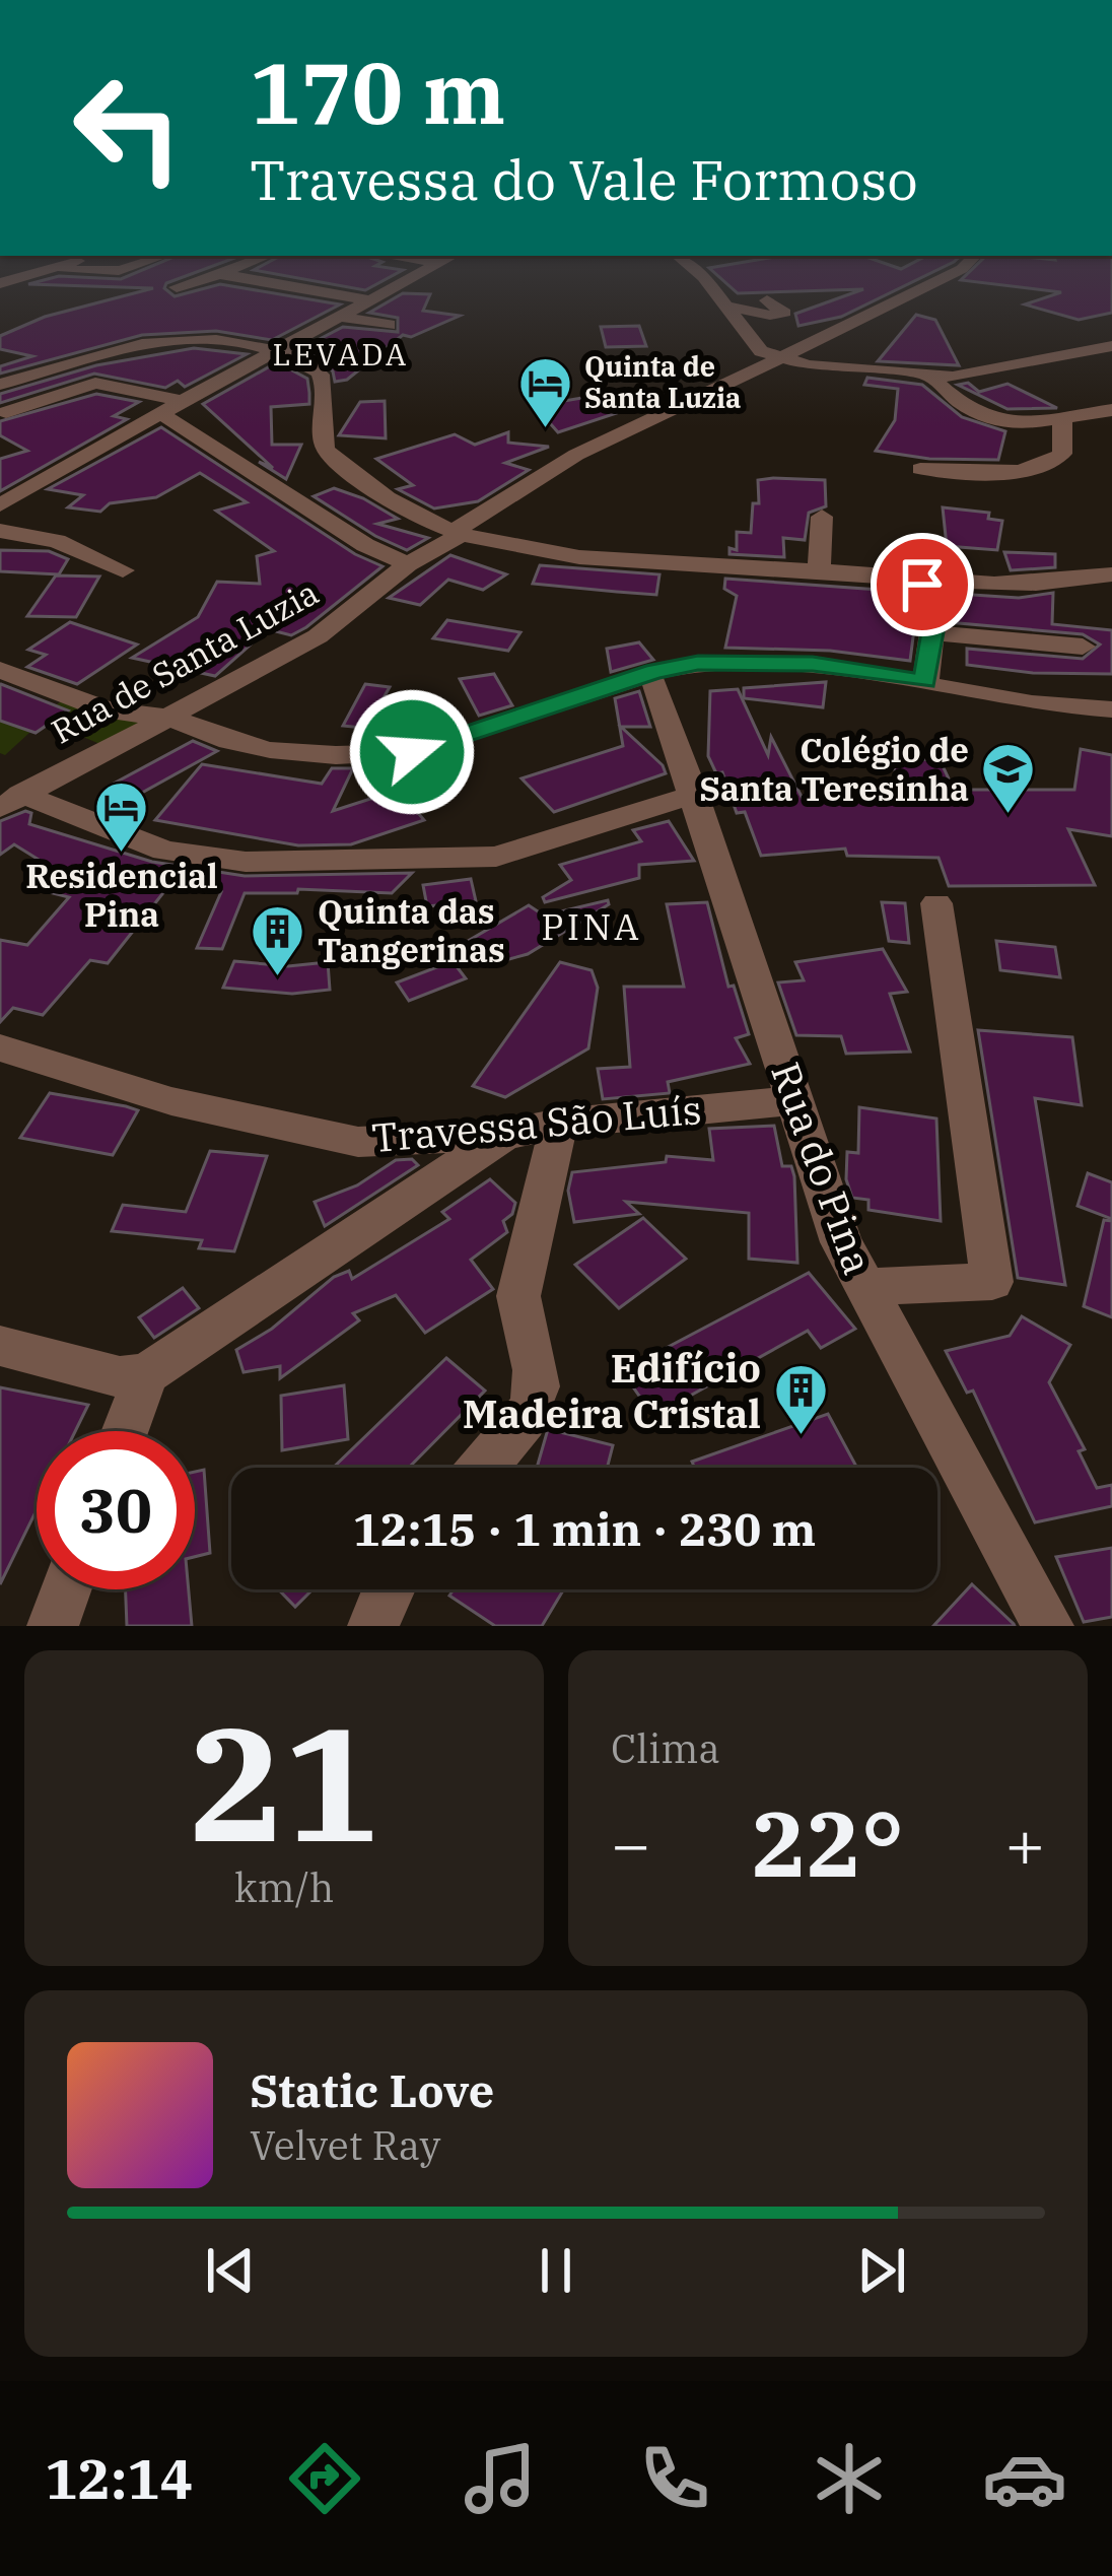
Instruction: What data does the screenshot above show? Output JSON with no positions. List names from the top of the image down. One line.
{"streets":{"street":["Rua de Santa Luzia","Travessa São Luís","Rua do Pina"]},"crossings":[["Travessa São Luís","Rua do Pina"]],"districts":["LEVADA","PINA"],"places":{"hotel":["Quinta de Santa Luzia","Residencial Pina"],"school or university":["Colégio de Santa Teresinha"],"building":["Quinta das Tangerinas","Edifício Madeira Cristal"]},"page":{"turn":["170 m","Travessa do Vale Formoso"],"limit":"30","trip":"12:15 · 1 min · 230 m","tile":[["21","km/h"],"Clima"],"heat":["−","22°","+"],"song":["Static Love","Velvet Ray"],"tabs":"12:14"}}
